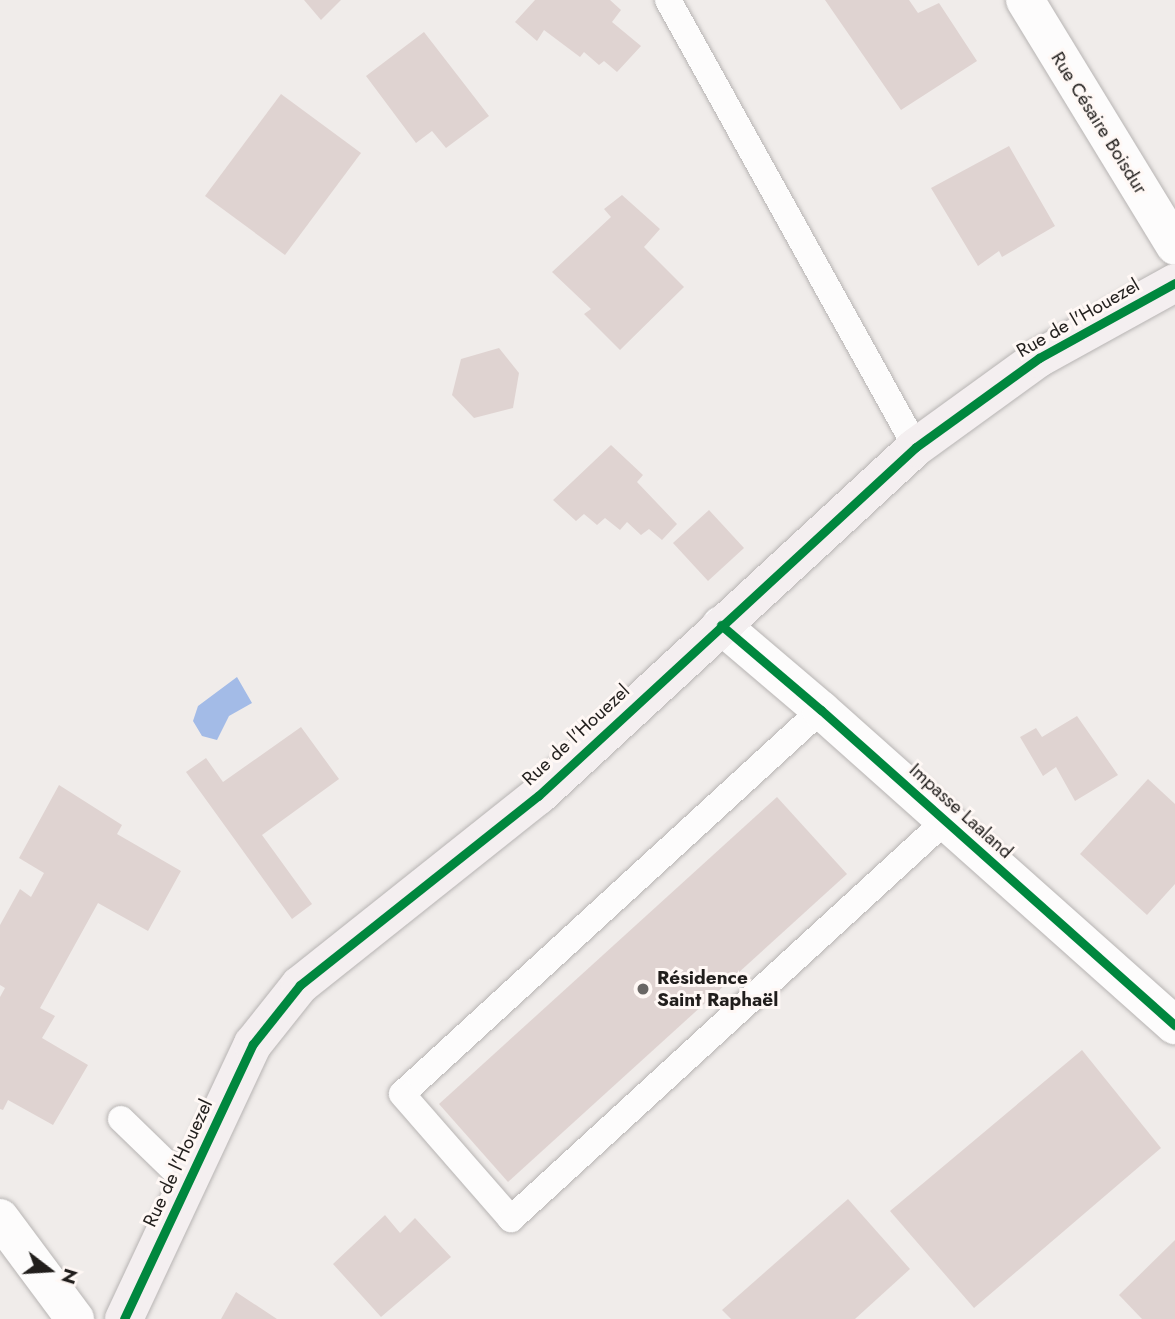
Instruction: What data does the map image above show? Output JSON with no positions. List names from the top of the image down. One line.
{"streets":{"street":["Rue Césaire Boisdur","Rue de l'Houezel","Impasse Laaland"]},"crossings":[["Rue de l'Houezel","Impasse Laaland"]],"places":["Résidence Saint Raphaël"],"north":"right"}
